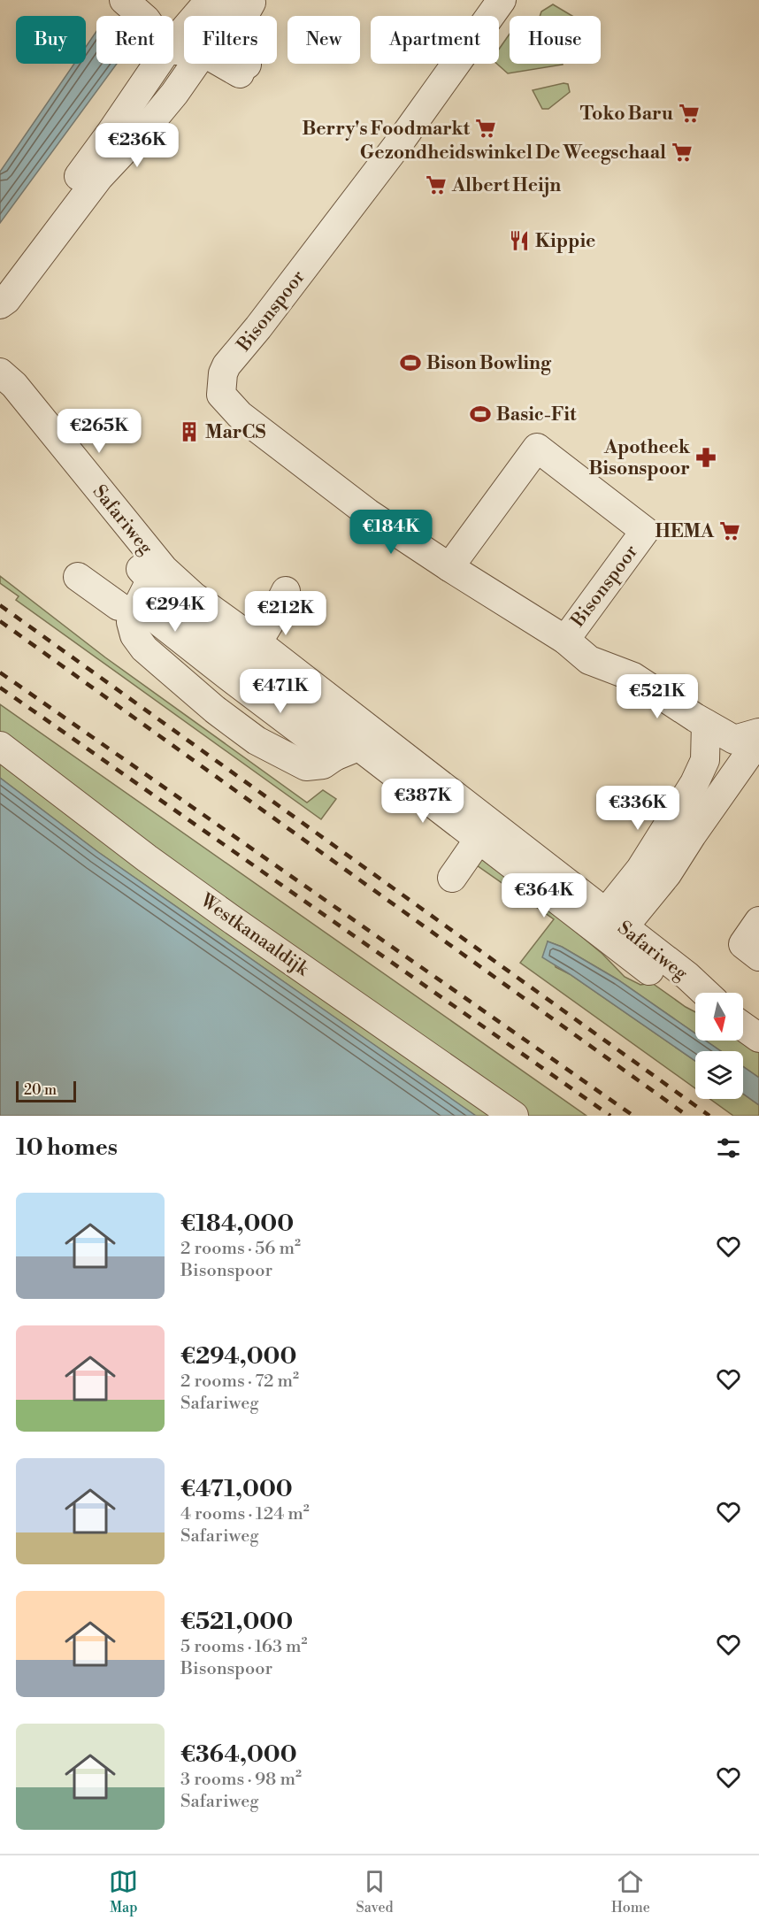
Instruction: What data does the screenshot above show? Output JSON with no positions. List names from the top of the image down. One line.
{"streets":{"street":["Bisonspoor","Safariweg","Westkanaaldijk"]},"places":{"supermarket":["Toko Baru","Berry's Foodmarkt","Gezondheidswinkel De Weegschaal","Albert Heijn","HEMA"],"restaurant":["Kippie"],"sports":["Bison Bowling","Basic-Fit"],"building":["MarCS"],"pharmacy":["Apotheek Bisonspoor"]},"scale_bar":"20 m","north":"bottom","page":{"chip":["Buy","Rent","Filters","New","Apartment","House"],"price":["€236K","€265K","€184K","€294K","€212K","€471K","€521K","€387K","€336K","€364K"],"scale":"20 m","heading":"10 homes","list":[{"name":"€184,000","note":"2 rooms · 56 m² · Bisonspoor"},{"name":"€294,000","note":"2 rooms · 72 m² · Safariweg"},{"name":"€471,000","note":"4 rooms · 124 m² · Safariweg"},{"name":"€521,000","note":"5 rooms · 163 m² · Bisonspoor"},{"name":"€364,000","note":"3 rooms · 98 m² · Safariweg"}],"tabs":["Map","Saved","Home"]}}
